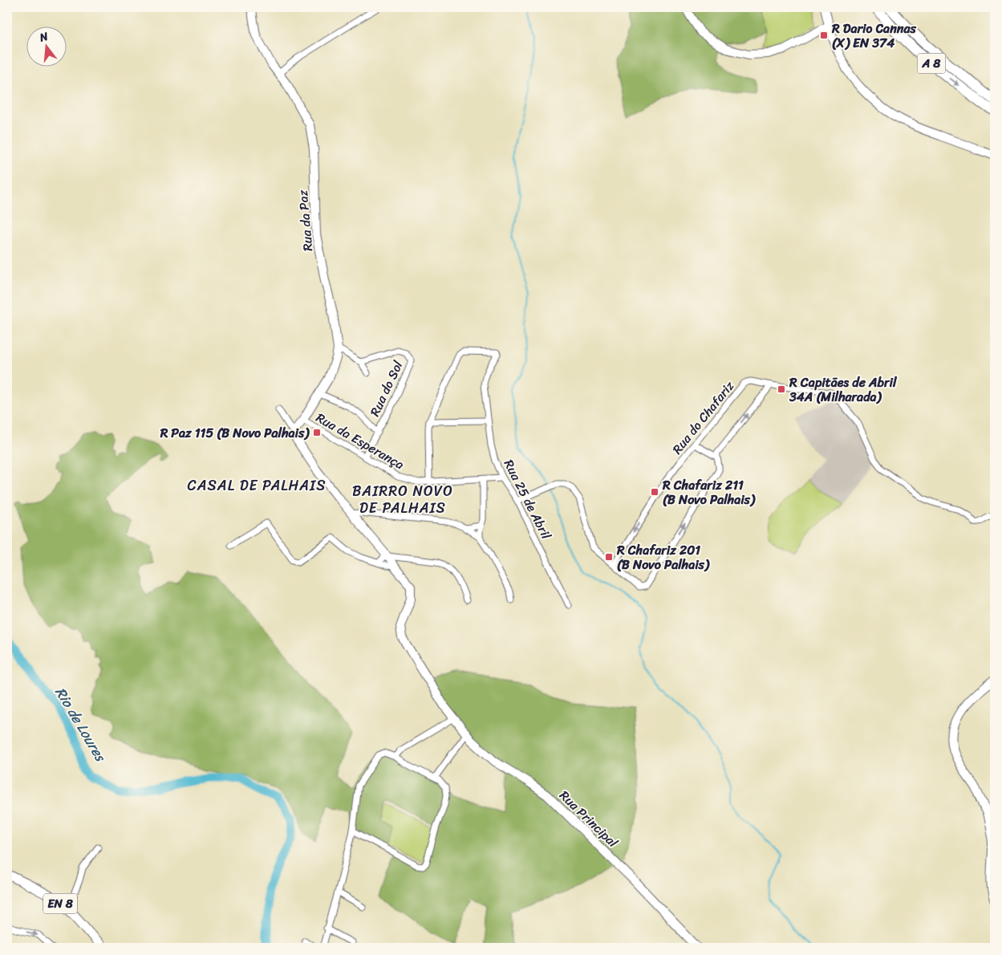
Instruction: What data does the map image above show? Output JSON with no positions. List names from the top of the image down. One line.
{"streets":{"highway":["A 8"],"main road":["EN 8"],"street":["Rua da Paz","Rua do Sol","Rua do Chafariz","Rua da Esperança","Rua 25 de Abril","Rua Principal"]},"crossings":[["Rua da Paz","Rua da Esperança"],["Rua da Paz","Rua Principal"],["Rua do Sol","Rua da Esperança"],["Rua da Esperança","Rua 25 de Abril"]],"districts":["CASAL DE PALHAIS","BAIRRO NOVO DE PALHAIS"],"water":["Rio de Loures"],"places":{"transit":["R Dario Cannas (X) EN 374","R Capitães de Abril 34A (Milharada)","R Paz 115 (B Novo Palhais)","R Chafariz 211 (B Novo Palhais)","R Chafariz 201 (B Novo Palhais)"]},"north":"top"}
